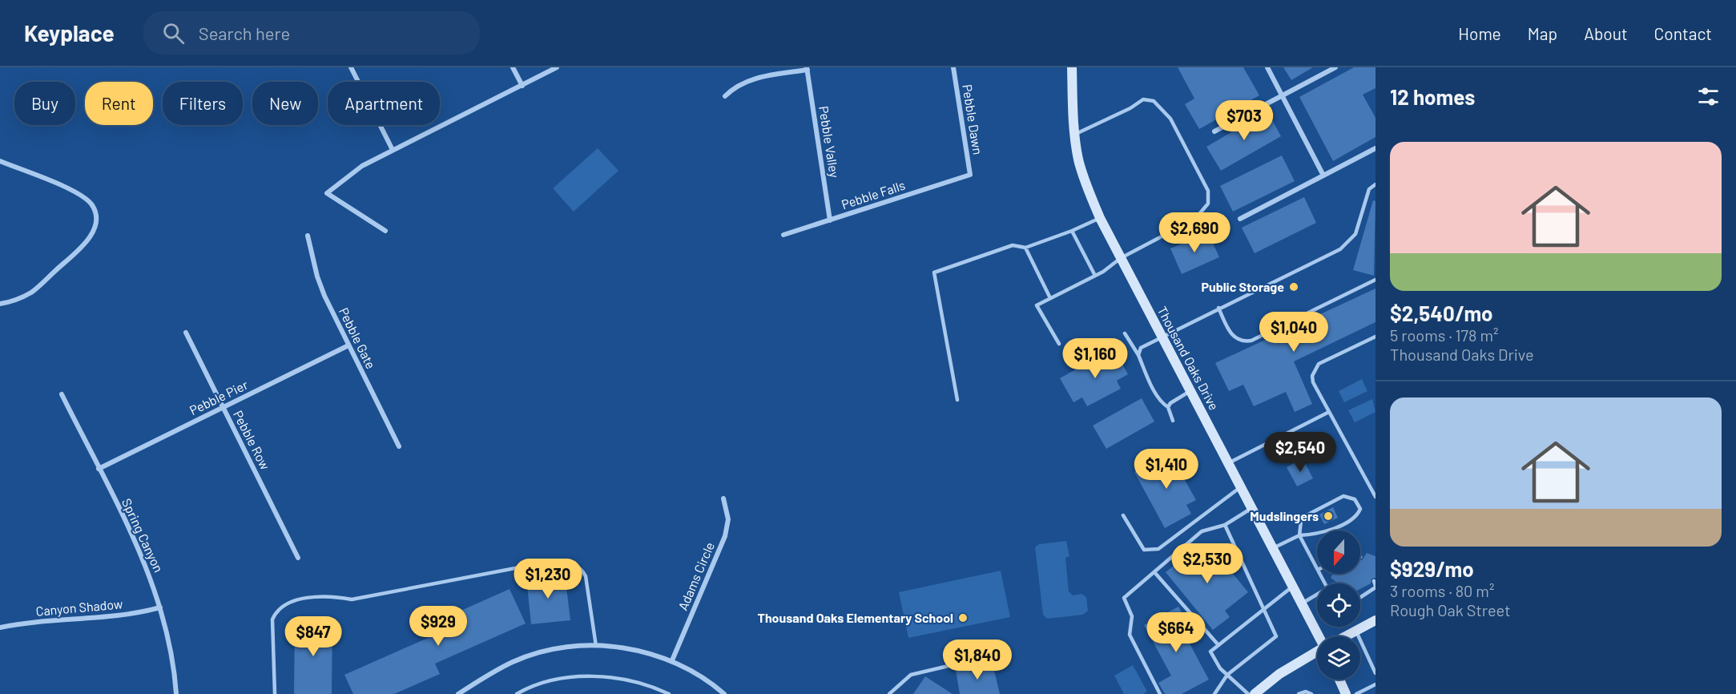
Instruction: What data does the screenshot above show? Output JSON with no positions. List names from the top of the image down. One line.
{"streets":{"main road":["Thousand Oaks Drive"],"street":["Pebble Dawn","Pebble Valley","Pebble Falls","Pebble Gate","Pebble Pier","Pebble Row","Spring Canyon","Adams Circle","Canyon Shadow"]},"crossings":[["Pebble Dawn","Pebble Falls"],["Pebble Valley","Pebble Falls"],["Pebble Gate","Pebble Pier"],["Pebble Pier","Pebble Row"],["Pebble Pier","Spring Canyon"],["Spring Canyon","Canyon Shadow"]],"places":["Public Storage","Mudslingers","Thousand Oaks Elementary School"],"north":"bottom","page":{"header":"Keyplace","search":"Search here","nav":["Home","Map","About","Contact"],"heading":"12 homes","chip":["Buy","Rent","Filters","New","Apartment"],"price":["$703","$2,690","$1,040","$1,160","$2,540","$1,410","$2,530","$1,230","$929","$664","$847","$1,840"],"list":[{"name":"$2,540/mo","note":"5 rooms · 178 m² · Thousand Oaks Drive"},{"name":"$929/mo","note":"3 rooms · 80 m² · Rough Oak Street"}]}}
